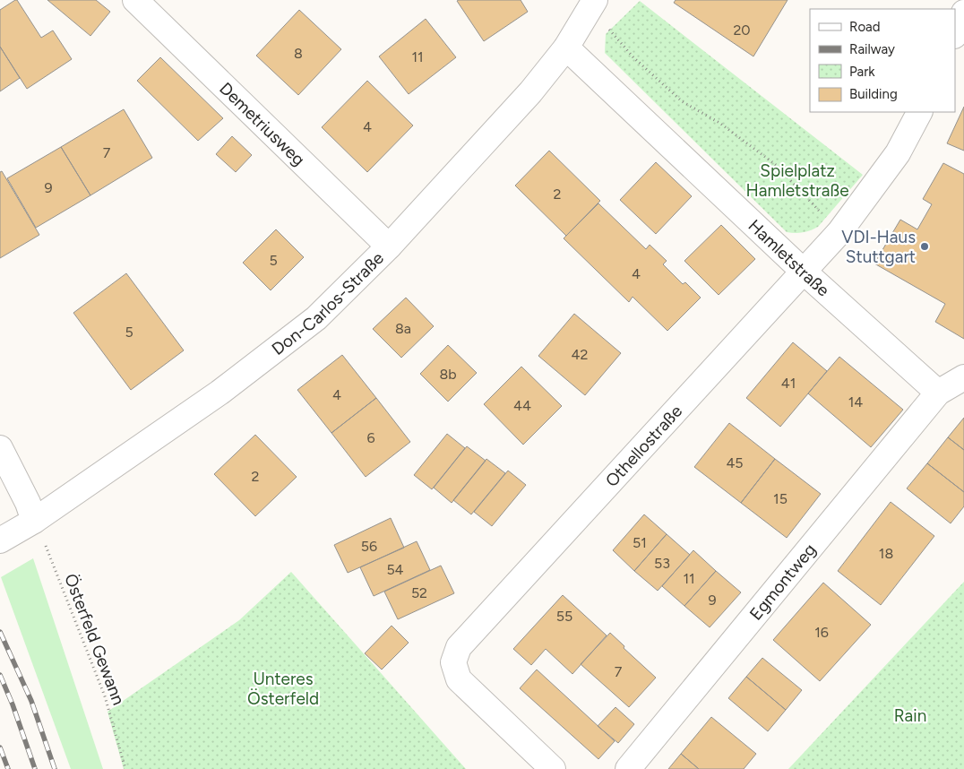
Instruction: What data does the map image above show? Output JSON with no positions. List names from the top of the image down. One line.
{"streets":{"street":["Demetriusweg","Hamletstraße","Don-Carlos-Straße","Othellostraße","Egmontweg"],"path":["Österfeld Gewann"]},"crossings":[["Demetriusweg","Don-Carlos-Straße"],["Hamletstraße","Don-Carlos-Straße"],["Hamletstraße","Othellostraße"],["Hamletstraße","Egmontweg"],["Don-Carlos-Straße","Österfeld Gewann"]],"parks":["Spielplatz Hamletstraße","Unteres Österfeld","Rain"],"places":["VDI-Haus Stuttgart"],"house_numbers":["20","8","11","4","7","9","2","5","4","8a","5","42","8b","41","4","14","44","6","45","2","15","51","56","18","53","54","11","52","9","55","16","7"],"legend":["Road","Railway","Park","Building"]}
